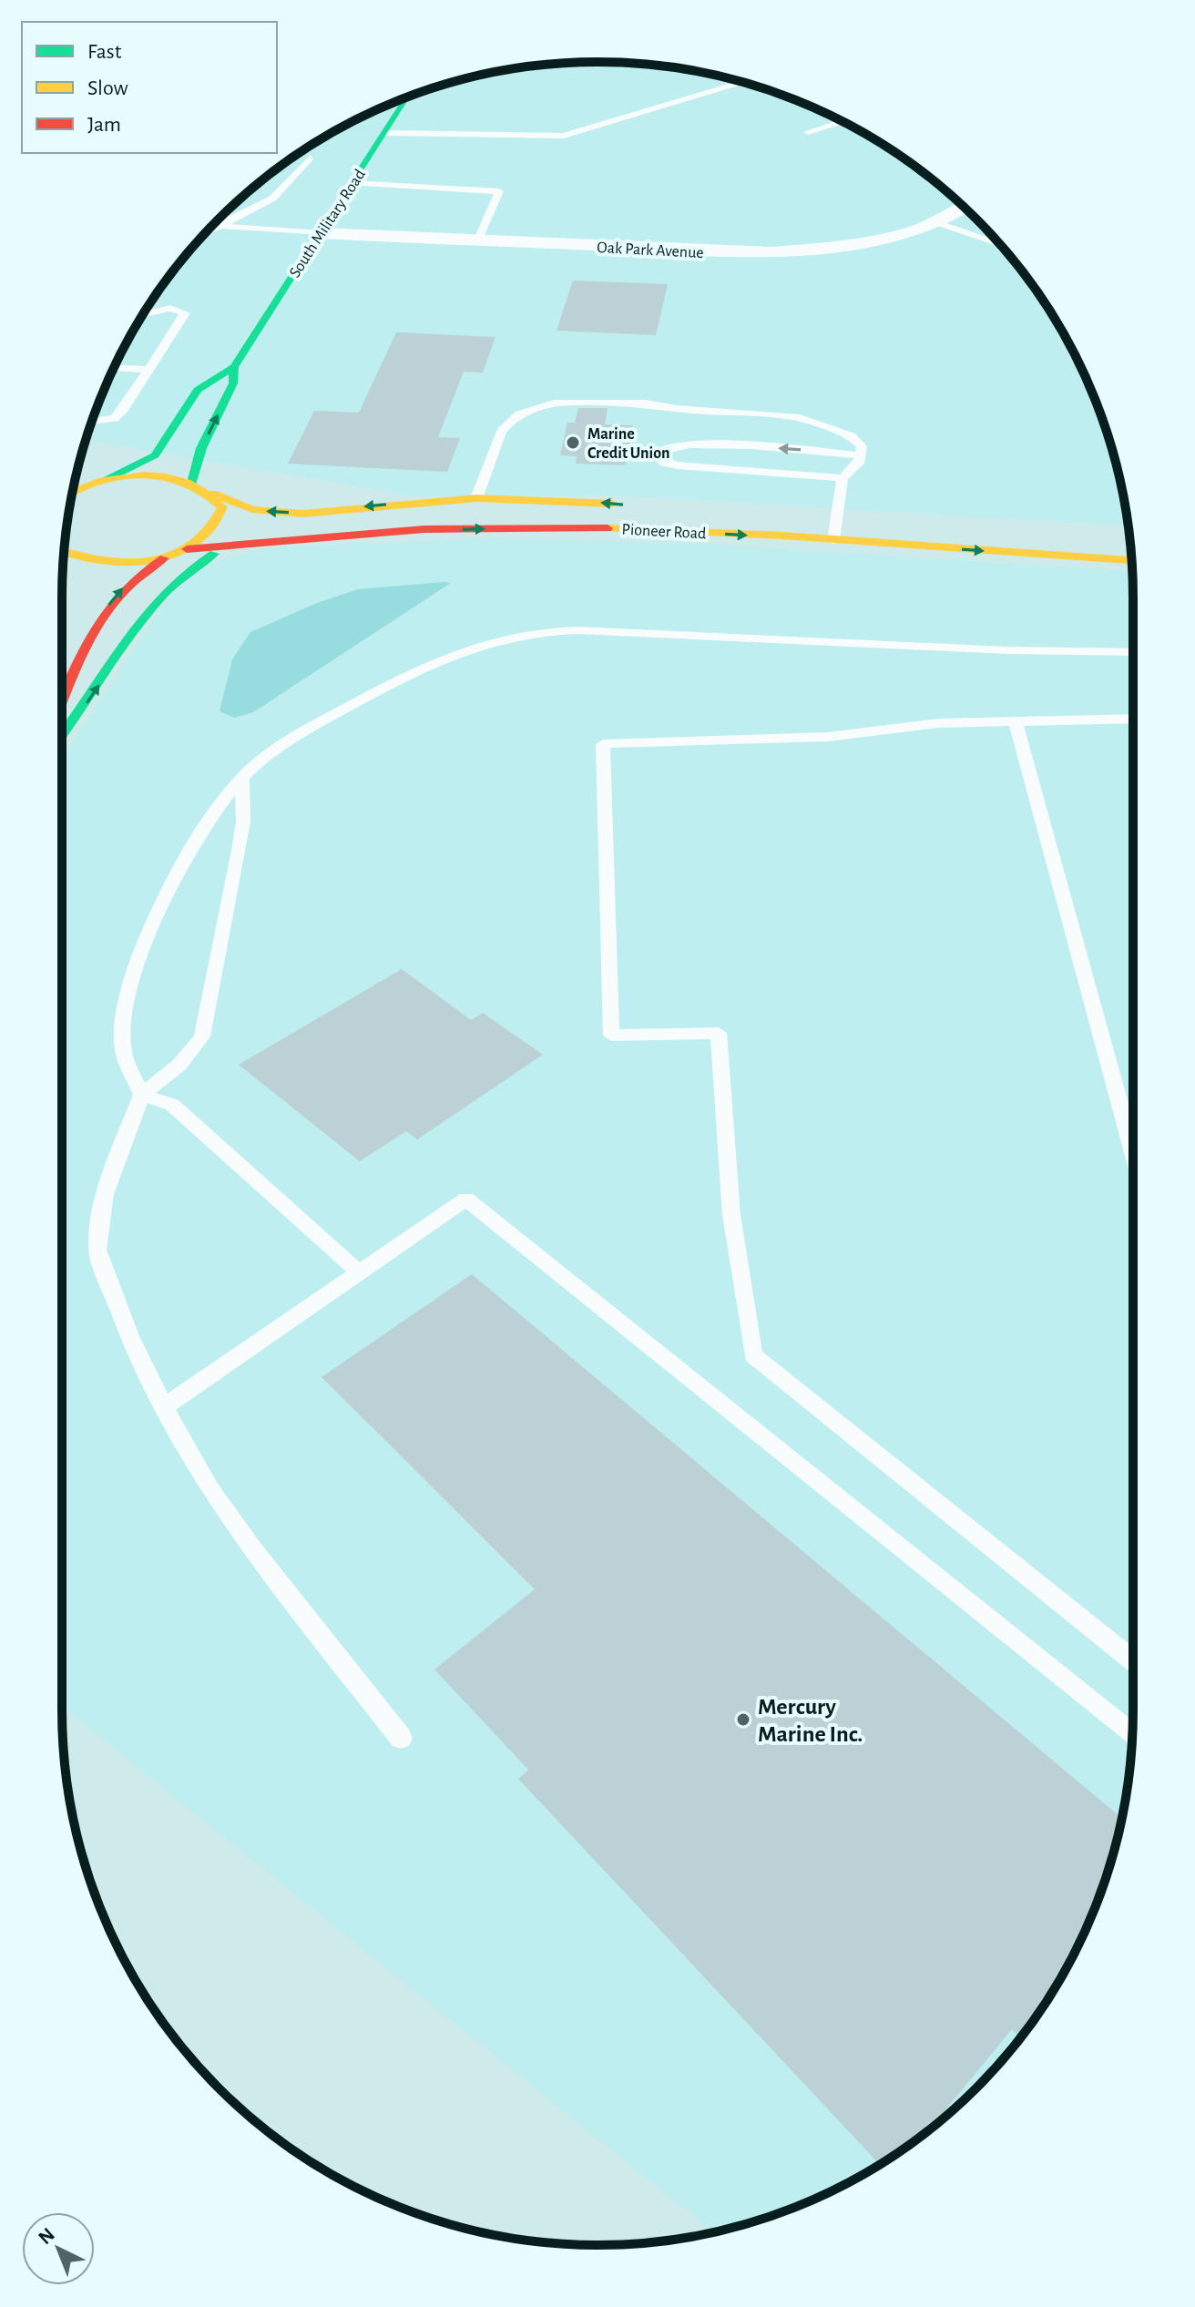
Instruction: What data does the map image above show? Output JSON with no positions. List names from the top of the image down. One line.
{"streets":{"main road":["South Military Road","Pioneer Road"],"street":["Oak Park Avenue"]},"crossings":[["South Military Road","Oak Park Avenue"],["South Military Road","Pioneer Road"]],"places":["Marine Credit Union","Mercury Marine Inc."],"legend":["Fast","Slow","Jam"],"north":"top left"}
